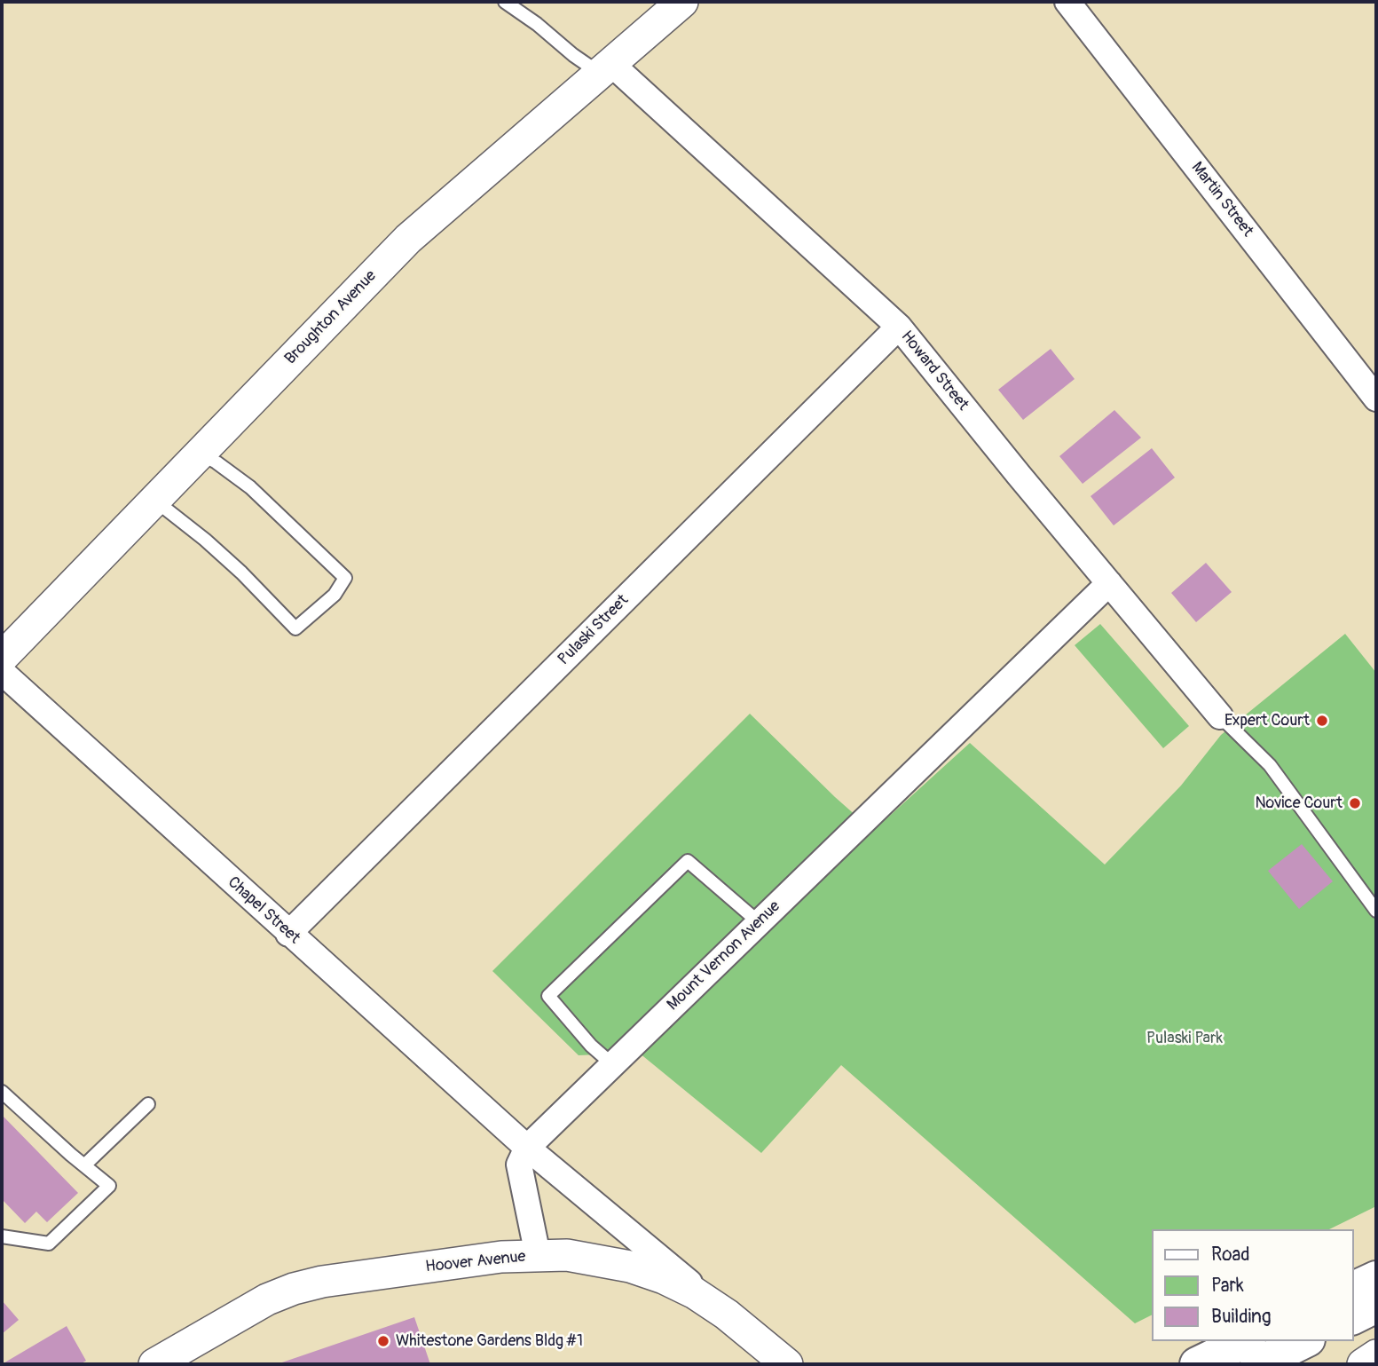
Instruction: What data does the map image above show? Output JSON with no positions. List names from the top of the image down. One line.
{"streets":{"street":["Martin Street","Broughton Avenue","Howard Street","Pulaski Street","Chapel Street","Mount Vernon Avenue","Hoover Avenue"]},"crossings":[["Broughton Avenue","Howard Street"],["Howard Street","Pulaski Street"],["Howard Street","Mount Vernon Avenue"],["Pulaski Street","Chapel Street"],["Chapel Street","Mount Vernon Avenue"]],"parks":["Pulaski Park"],"places":["Expert Court","Novice Court","Whitestone Gardens Bldg #1"],"legend":["Road","Park","Building"]}
